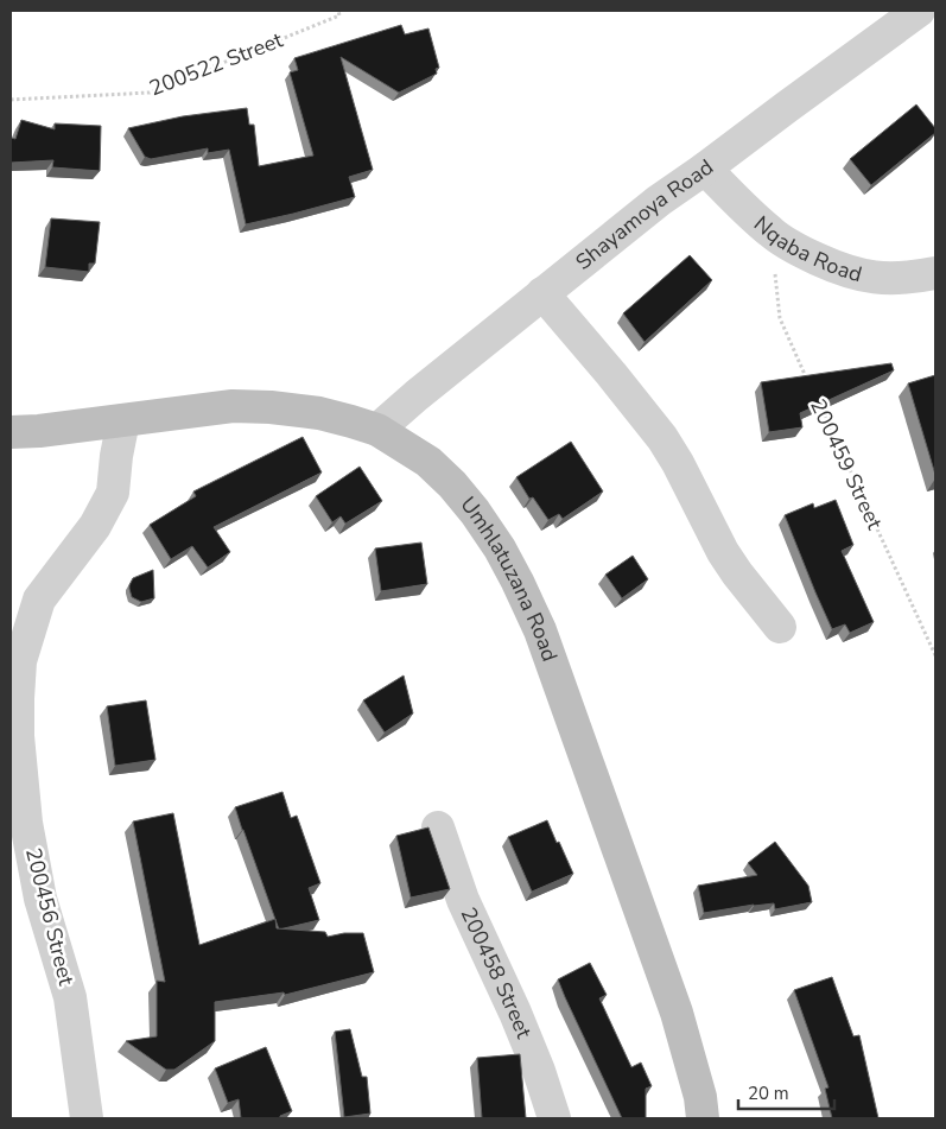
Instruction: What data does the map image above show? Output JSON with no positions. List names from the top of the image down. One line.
{"streets":{"street":["Shayamoya Road","Nqaba Road","Umhlatuzana Road","200456 Street","200458 Street"],"path":["200522 Street","200459 Street"]},"crossings":[["Shayamoya Road","Nqaba Road"],["Shayamoya Road","Umhlatuzana Road"],["Nqaba Road","200459 Street"],["Umhlatuzana Road","200456 Street"]],"scale_bar":"20 m"}
